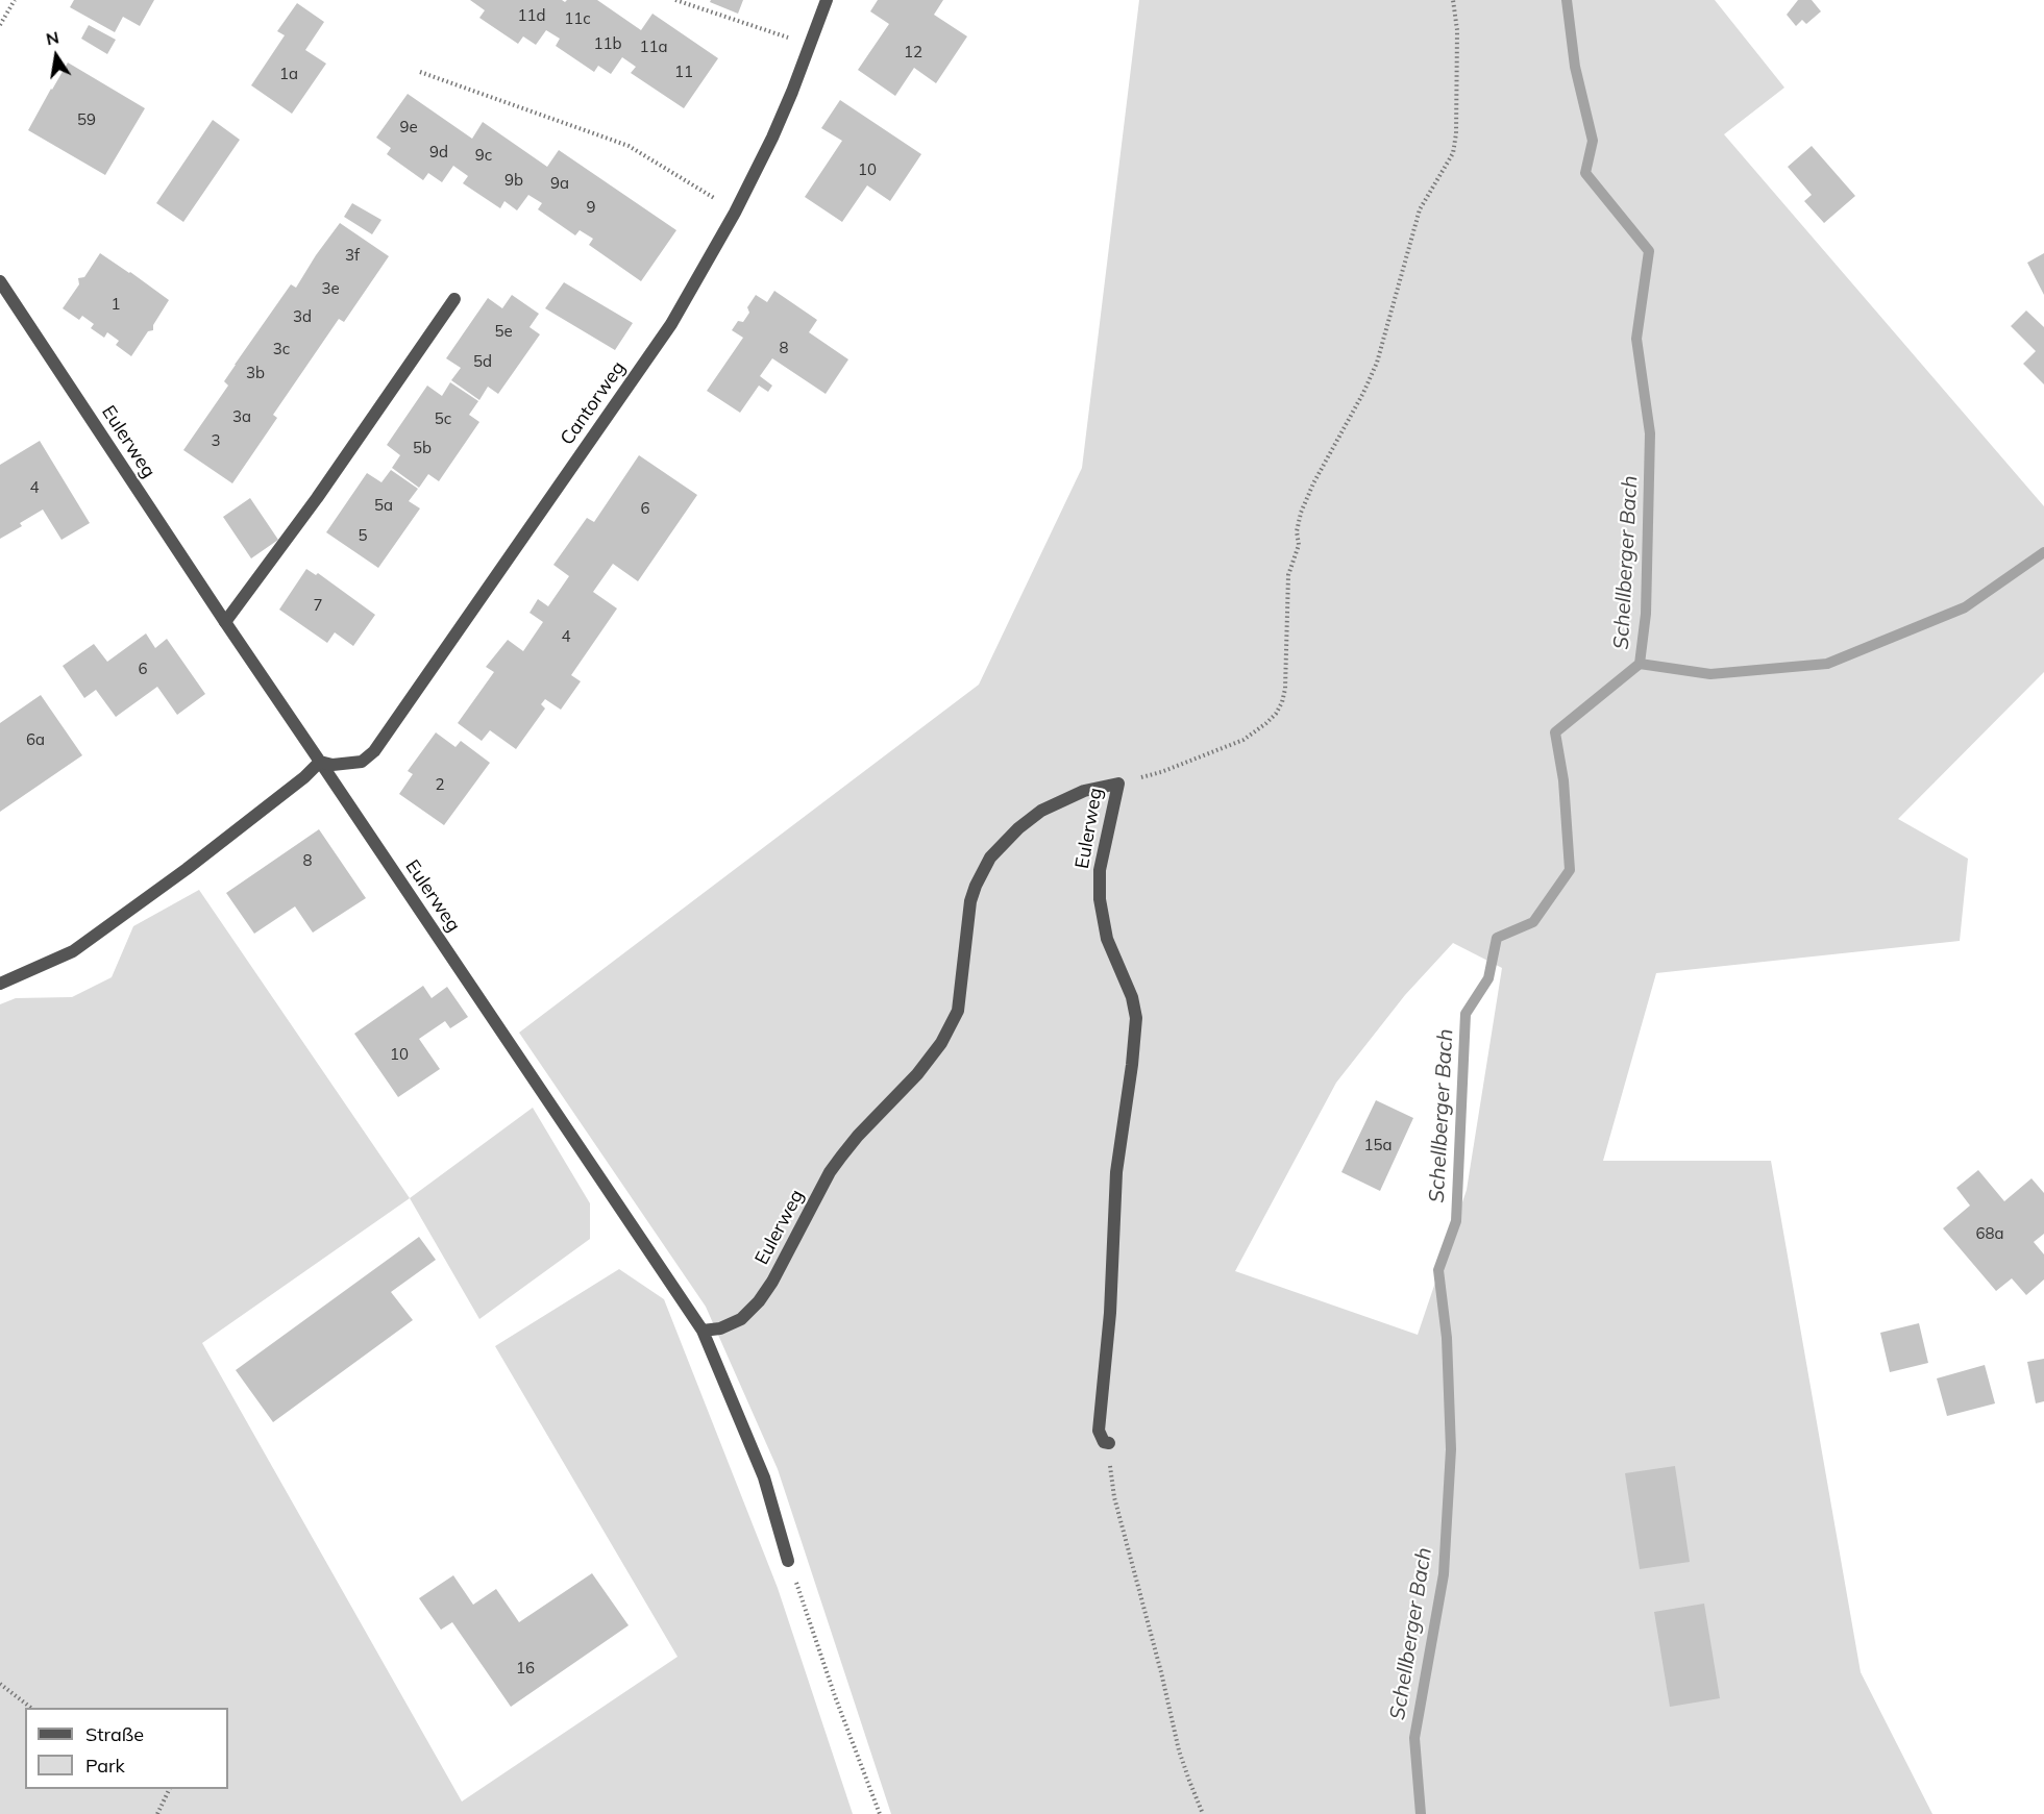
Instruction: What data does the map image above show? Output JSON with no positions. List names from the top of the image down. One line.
{"streets":{"street":["Cantorweg","Eulerweg"]},"crossings":[["Cantorweg","Eulerweg"]],"water":["Schellberger Bach"],"house_numbers":["11d","11c","11b","11a","12","11","1a","59","9e","9d","9c","10","9b","9a","9","3f","3e","1","3d","5e","8","3c","5d","3b","3a","5c","3","5b","4","5a","6","5","7","4","6","6a","2","8","10","15a","68a","16"],"legend":["Straße","Park"],"north":"top"}
